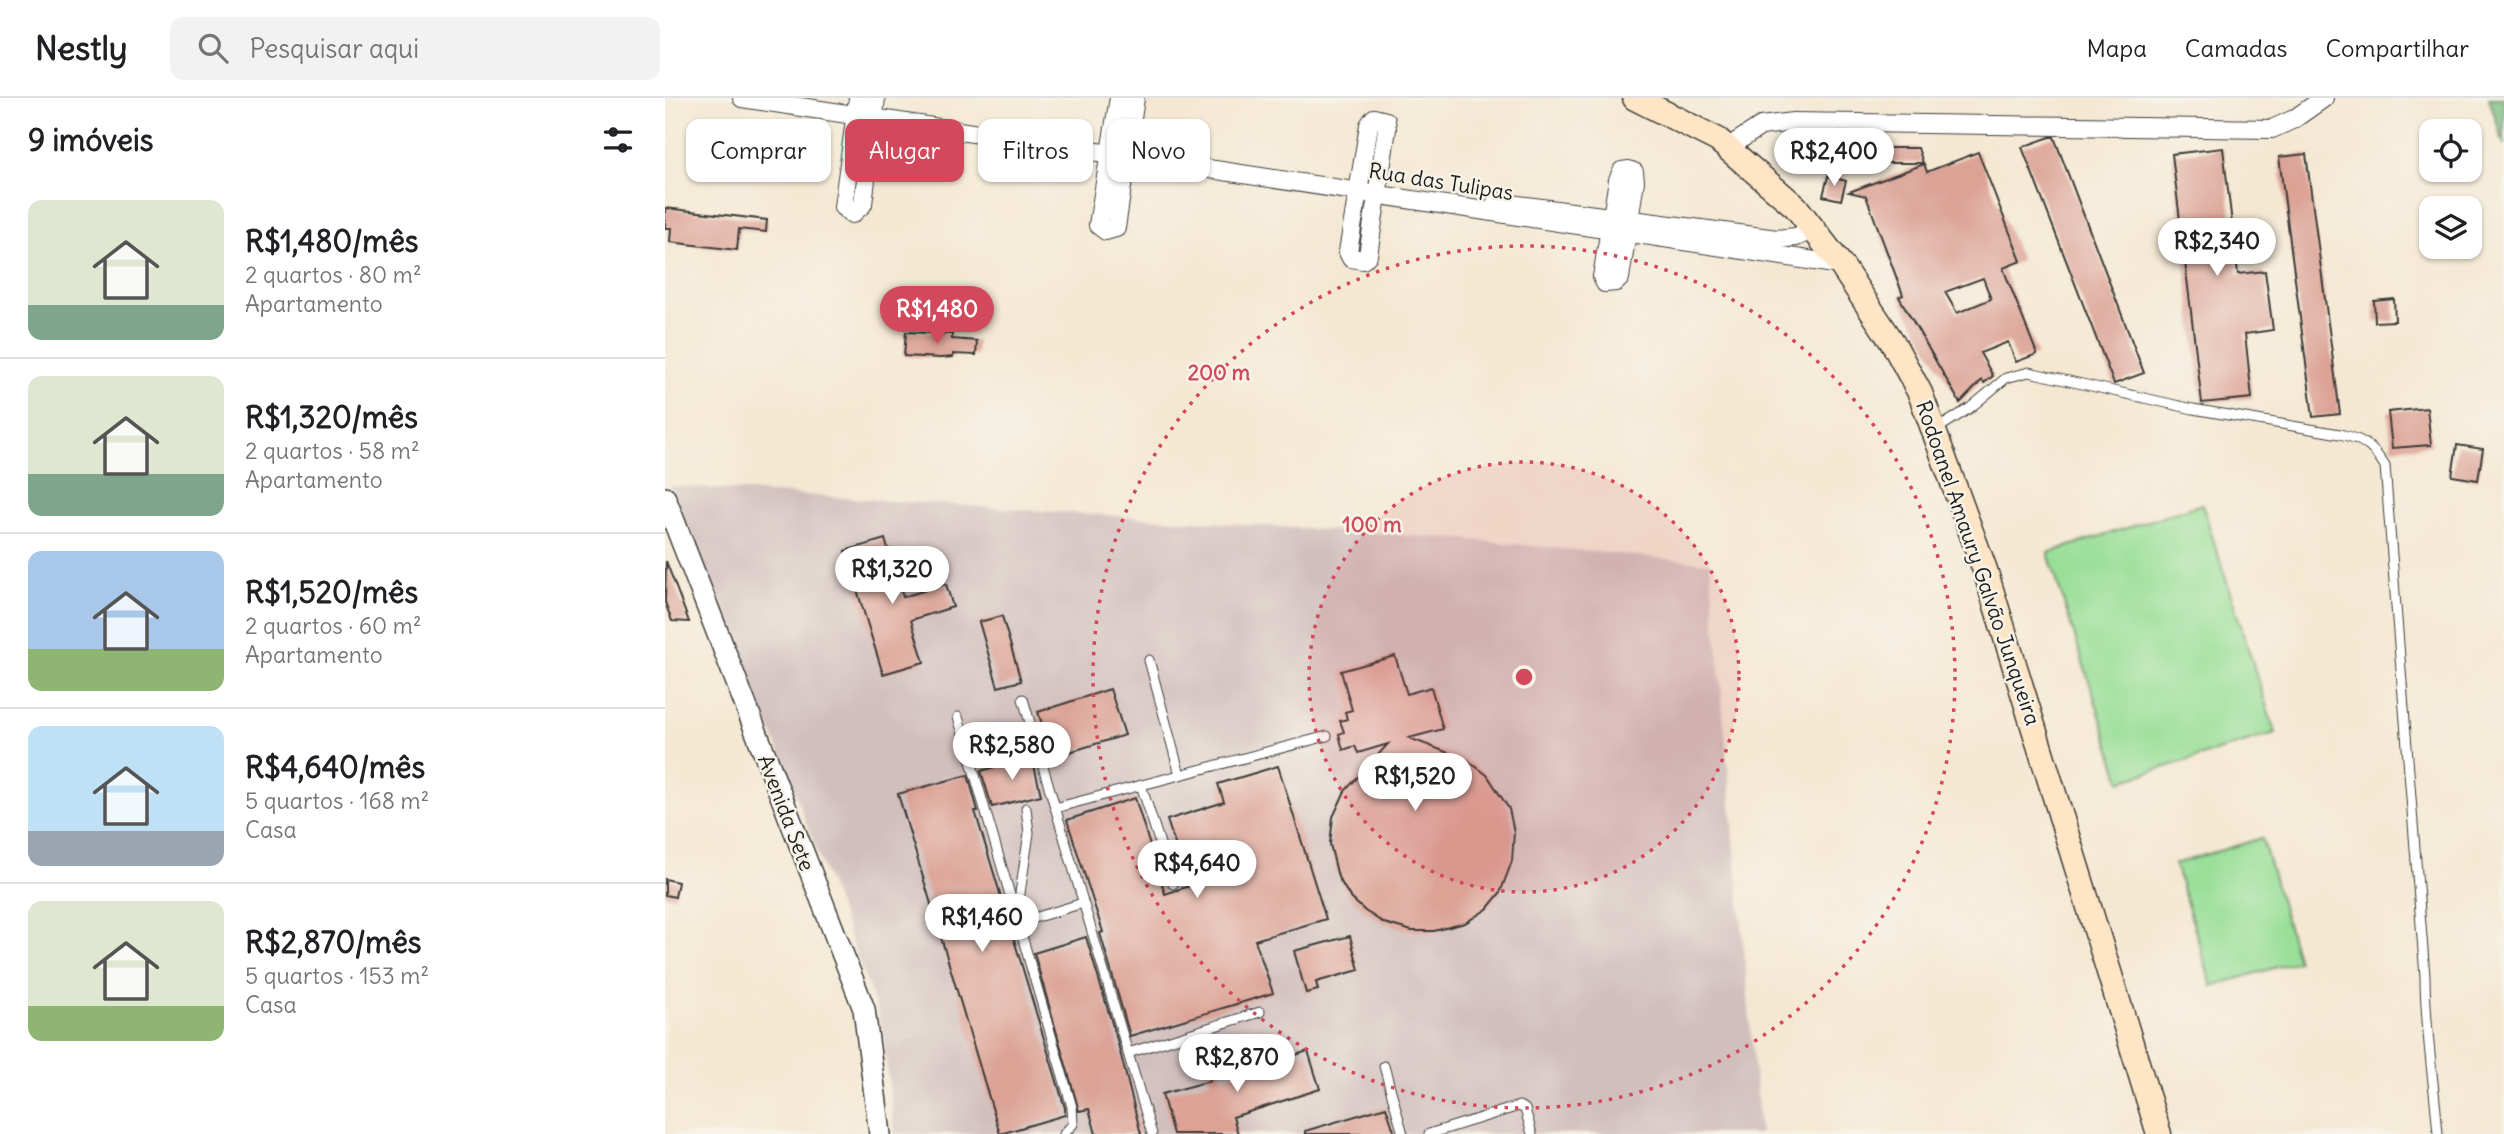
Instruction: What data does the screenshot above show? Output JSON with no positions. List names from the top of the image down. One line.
{"streets":{"main road":["Rodoanel Amaury Galvão Junqueira"],"street":["Rua das Tulipas","Avenida Sete"]},"crossings":[["Rua das Tulipas","Rodoanel Amaury Galvão Junqueira"]],"page":{"header":"Nestly","search":"Pesquisar aqui","nav":["Mapa","Camadas","Compartilhar"],"heading":"9 imóveis","chip":["Comprar","Alugar","Filtros","Novo"],"price":["R$2,400","R$2,340","R$1,480","R$1,320","R$2,580","R$1,520","R$4,640","R$1,460","R$2,870"],"list":[{"name":"R$1,480/mês","note":"2 quartos · 80 m² · Apartamento"},{"name":"R$1,320/mês","note":"2 quartos · 58 m² · Apartamento"},{"name":"R$1,520/mês","note":"2 quartos · 60 m² · Apartamento"},{"name":"R$4,640/mês","note":"5 quartos · 168 m² · Casa"},{"name":"R$2,870/mês","note":"5 quartos · 153 m² · Casa"}]},"rings":["200 m","100 m"]}
